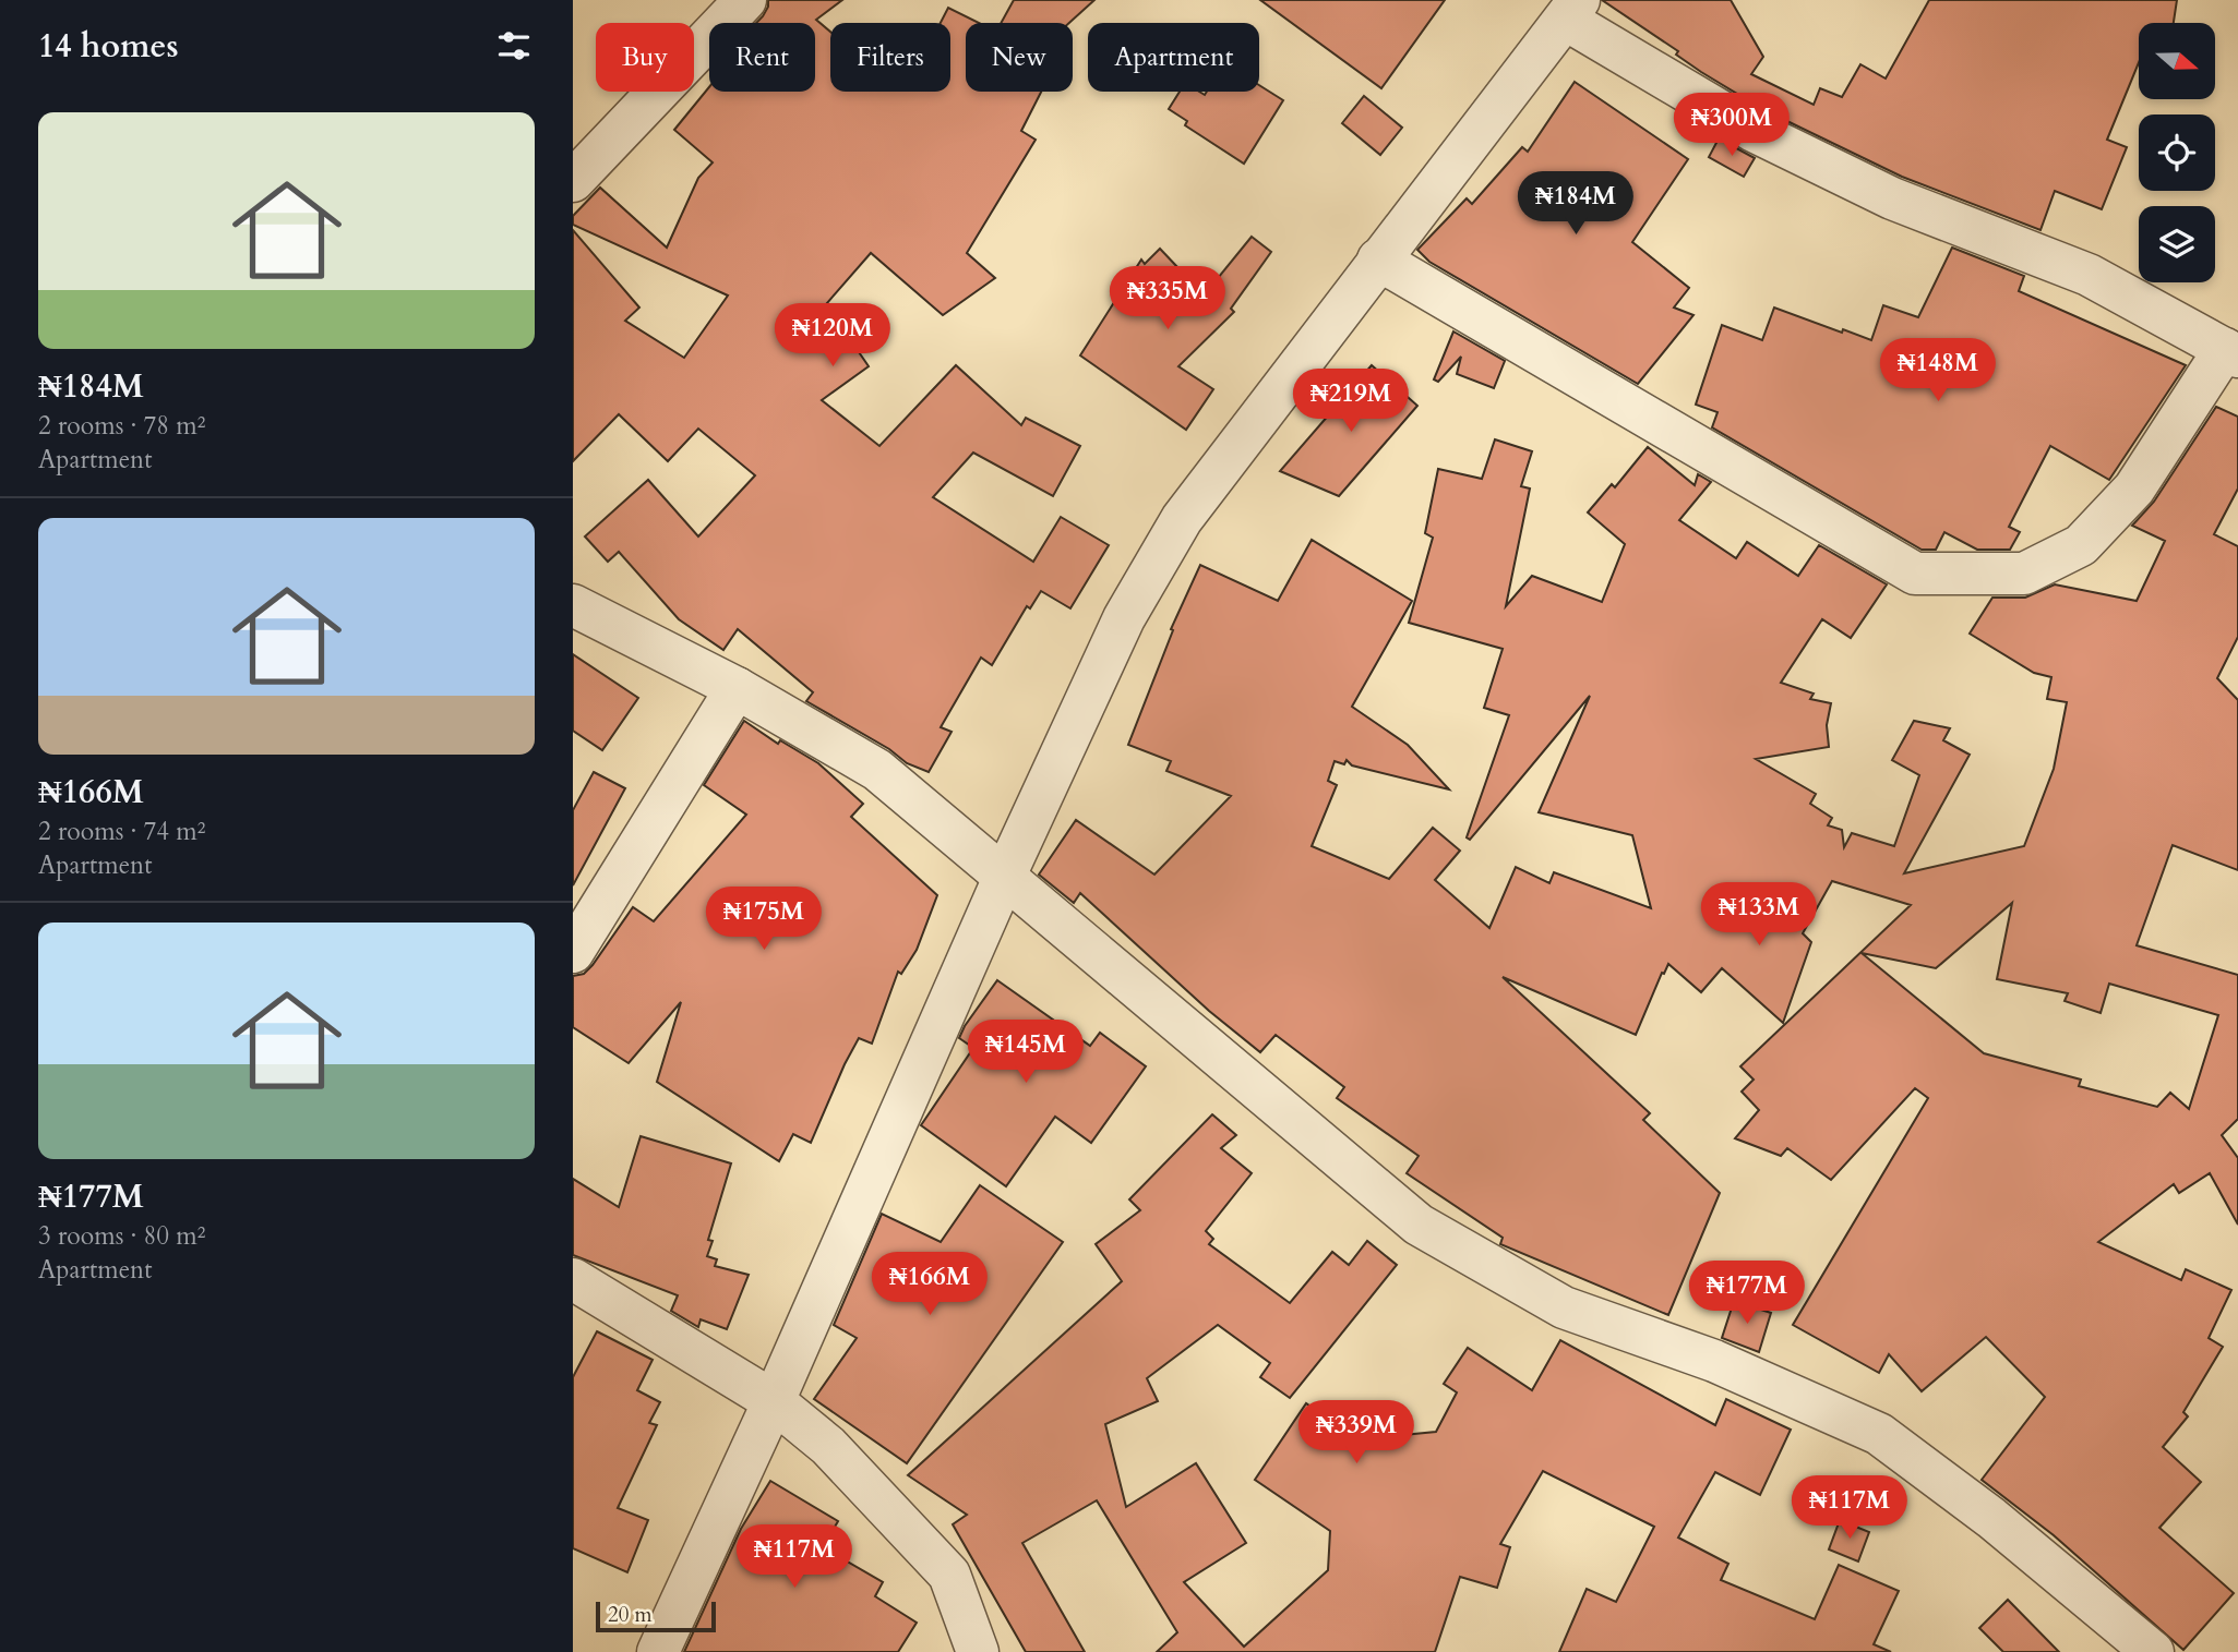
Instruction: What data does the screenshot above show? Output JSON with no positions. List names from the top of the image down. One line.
{"scale_bar":"20 m","north":"right","page":{"heading":"14 homes","chip":["Buy","Rent","Filters","New","Apartment"],"list":[{"name":"₦184M","note":"2 rooms · 78 m² · Apartment"},{"name":"₦166M","note":"2 rooms · 74 m² · Apartment"},{"name":"₦177M","note":"3 rooms · 80 m² · Apartment"}],"price":["₦300M","₦184M","₦335M","₦120M","₦148M","₦219M","₦133M","₦175M","₦145M","₦166M","₦177M","₦339M","₦117M","₦117M"],"scale":"20 m"}}
